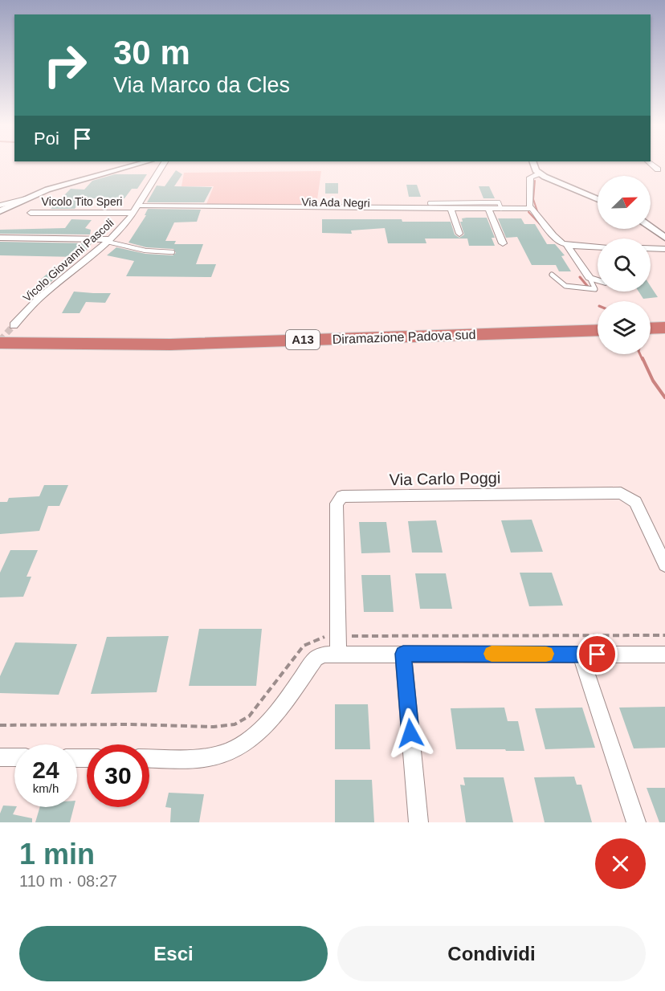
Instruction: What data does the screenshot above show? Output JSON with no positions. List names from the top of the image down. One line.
{"streets":{"highway":["Diramazione Padova sud","A13"],"street":["Vicolo Tito Speri","Via Ada Negri","Vicolo Giovanni Pascoli","Via Carlo Poggi"]},"crossings":[["Vicolo Tito Speri","Via Ada Negri"],["Vicolo Tito Speri","Vicolo Giovanni Pascoli"],["Via Ada Negri","Vicolo Giovanni Pascoli"],["Vicolo Giovanni Pascoli","Diramazione Padova sud"]],"north":"top right","page":{"turn":["30 m","Via Marco da Cles"],"then":"Poi","speed":"24 km/h","limit":"30","heading":["1 min","110 m · 08:27"],"buttons":["Esci","Condividi"]}}
